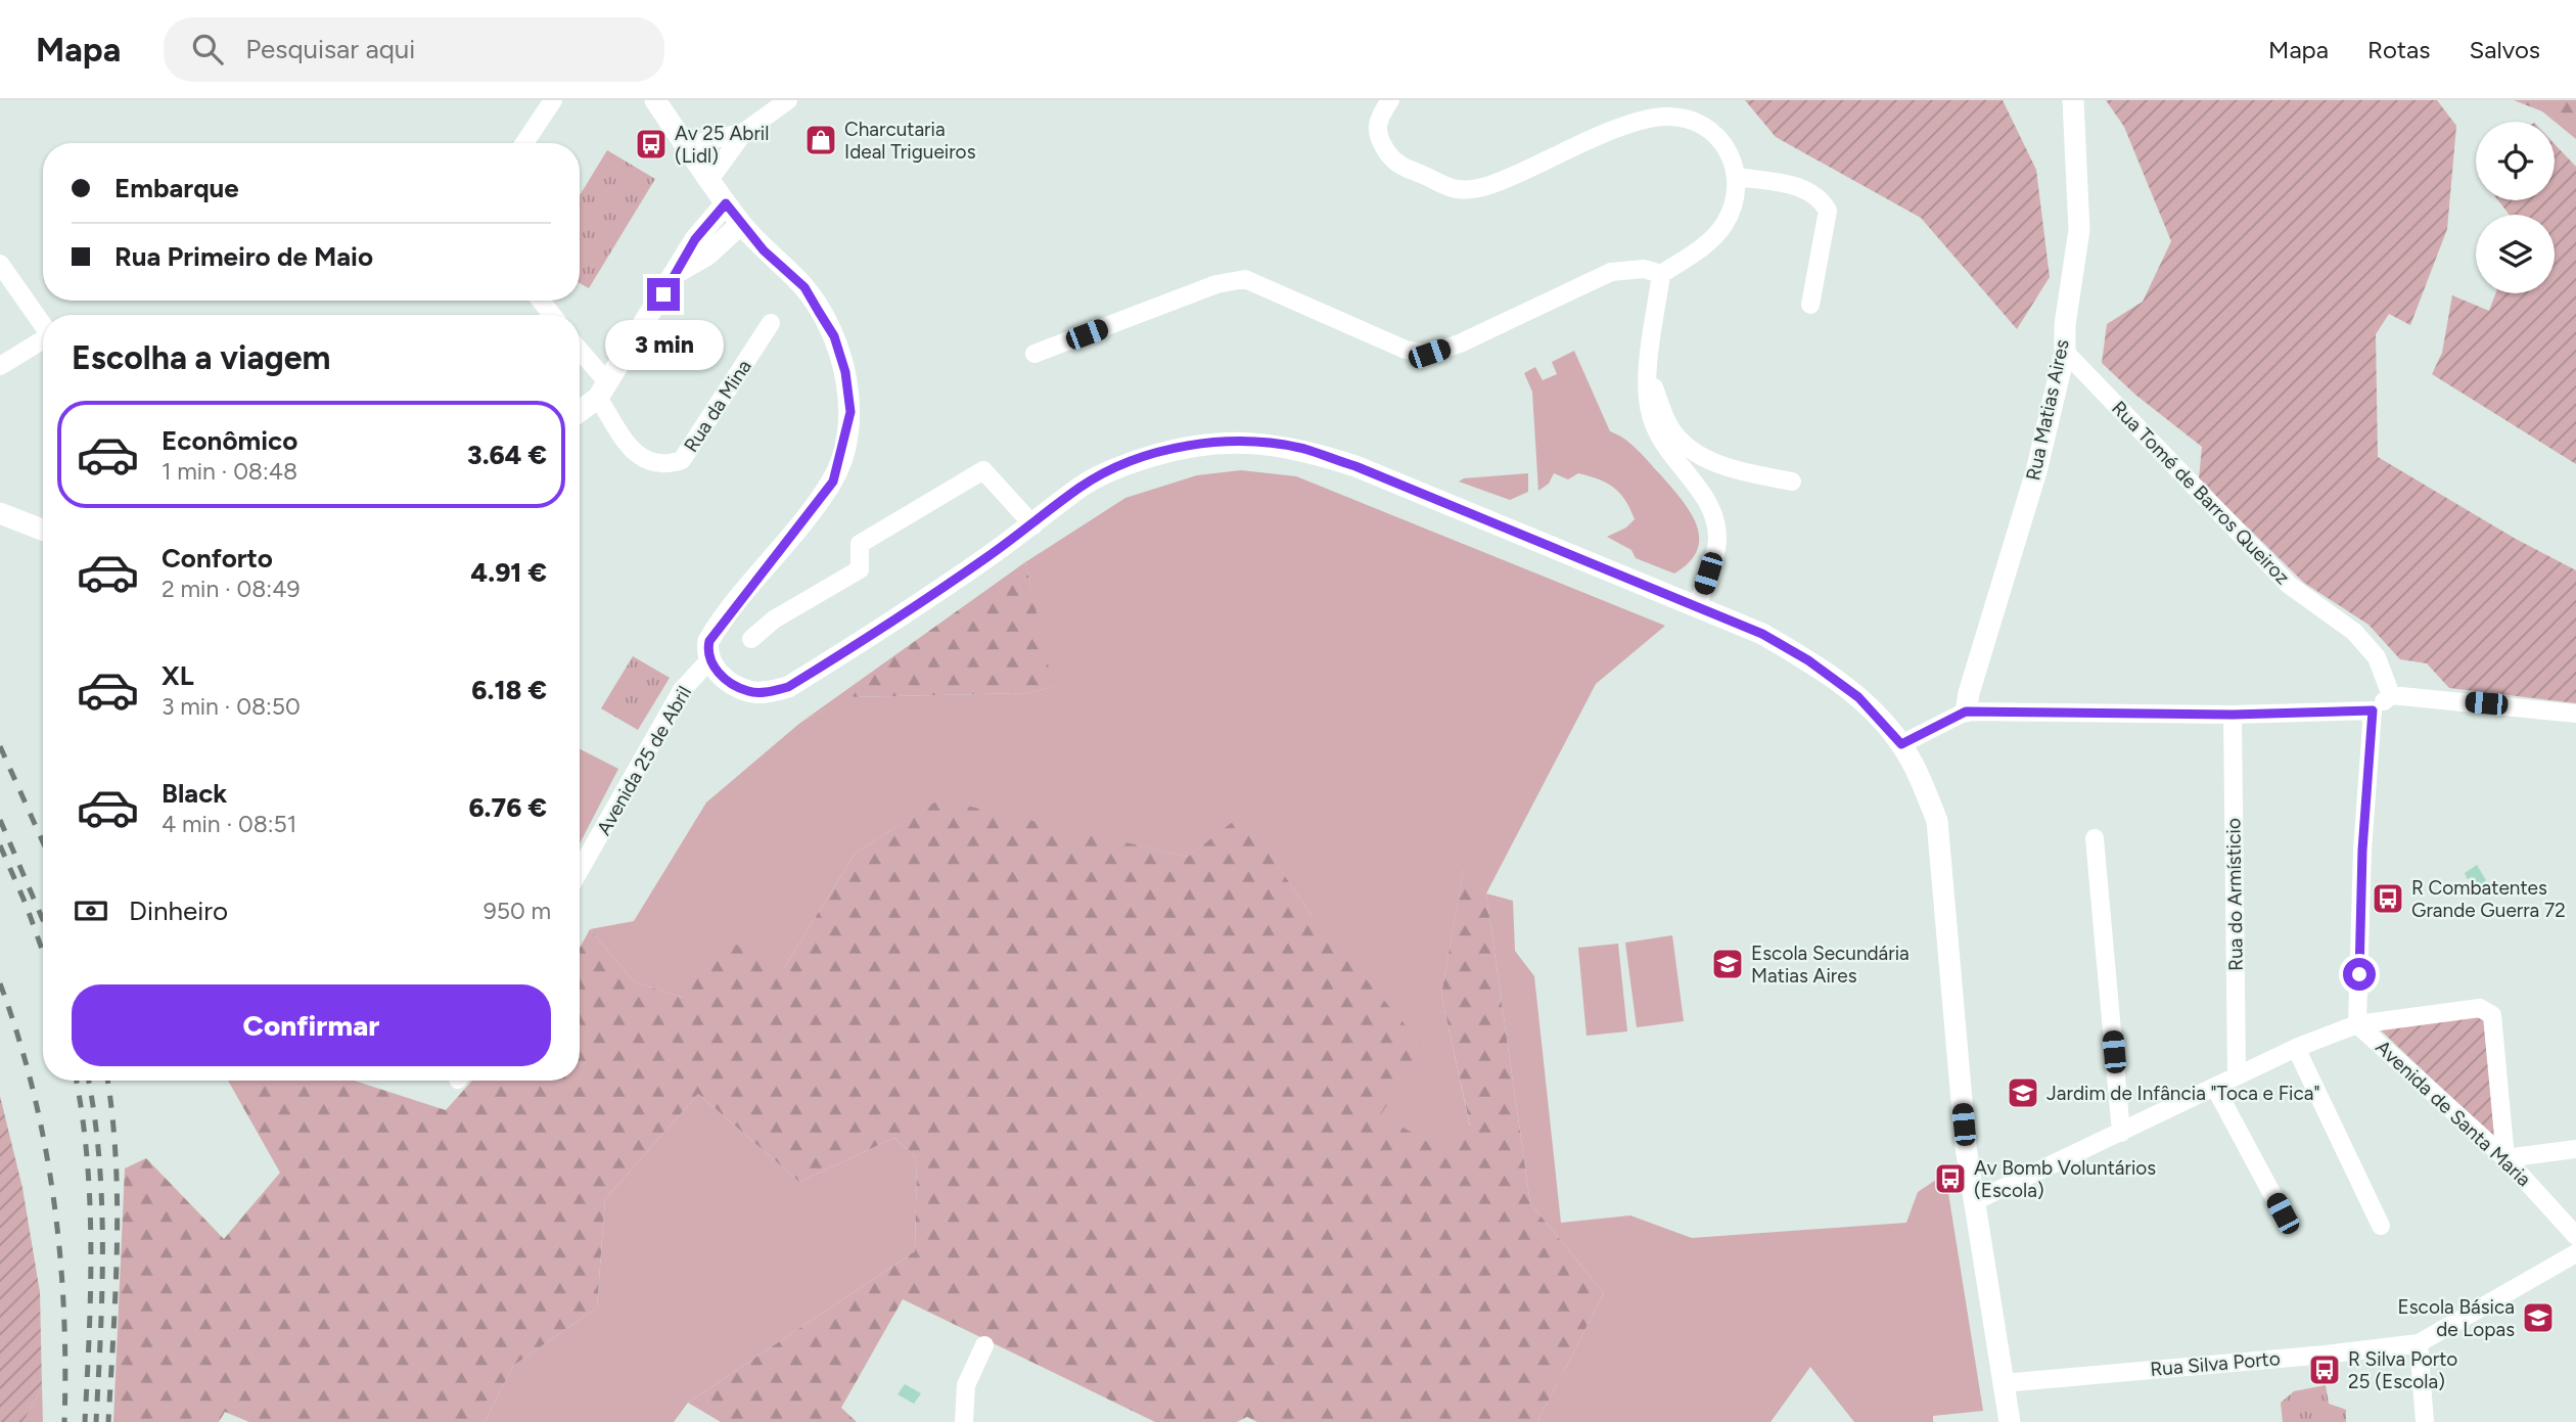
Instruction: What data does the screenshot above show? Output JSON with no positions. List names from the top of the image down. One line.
{"streets":{"street":["Rua da Mina","Rua Matias Aires","Rua Tomé de Barros Queiroz","Avenida 25 de Abril","Rua do Armísticio","Avenida de Santa Maria","Rua Silva Porto"]},"crossings":[["Rua Matias Aires","Rua Tomé de Barros Queiroz"]],"places":{"shop":["Charcutaria Ideal Trigueiros"],"bus stop":["Av 25 Abril (Lidl)","R Combatentes Grande Guerra 72","Av Bomb Voluntários (Escola)","R Silva Porto 25 (Escola)"],"school or university":["Escola Secundária Matias Aires","Jardim de Infância \"Toca e Fica\"","Escola Básica de Lopas"]},"page":{"header":"Mapa","search":"Pesquisar aqui","nav":["Mapa","Rotas","Salvos"],"banner":["Embarque","Rua Primeiro de Maio"],"heading":"Escolha a viagem","bubble":"3 min","list":[{"name":"Econômico","note":"1 min · 08:48","value":"3.64 €"},{"name":"Conforto","note":"2 min · 08:49","value":"4.91 €"},{"name":"XL","note":"3 min · 08:50","value":"6.18 €"},{"name":"Black","note":"4 min · 08:51","value":"6.76 €"}],"pay":["Dinheiro","950 m"],"buttons":"Confirmar"}}
